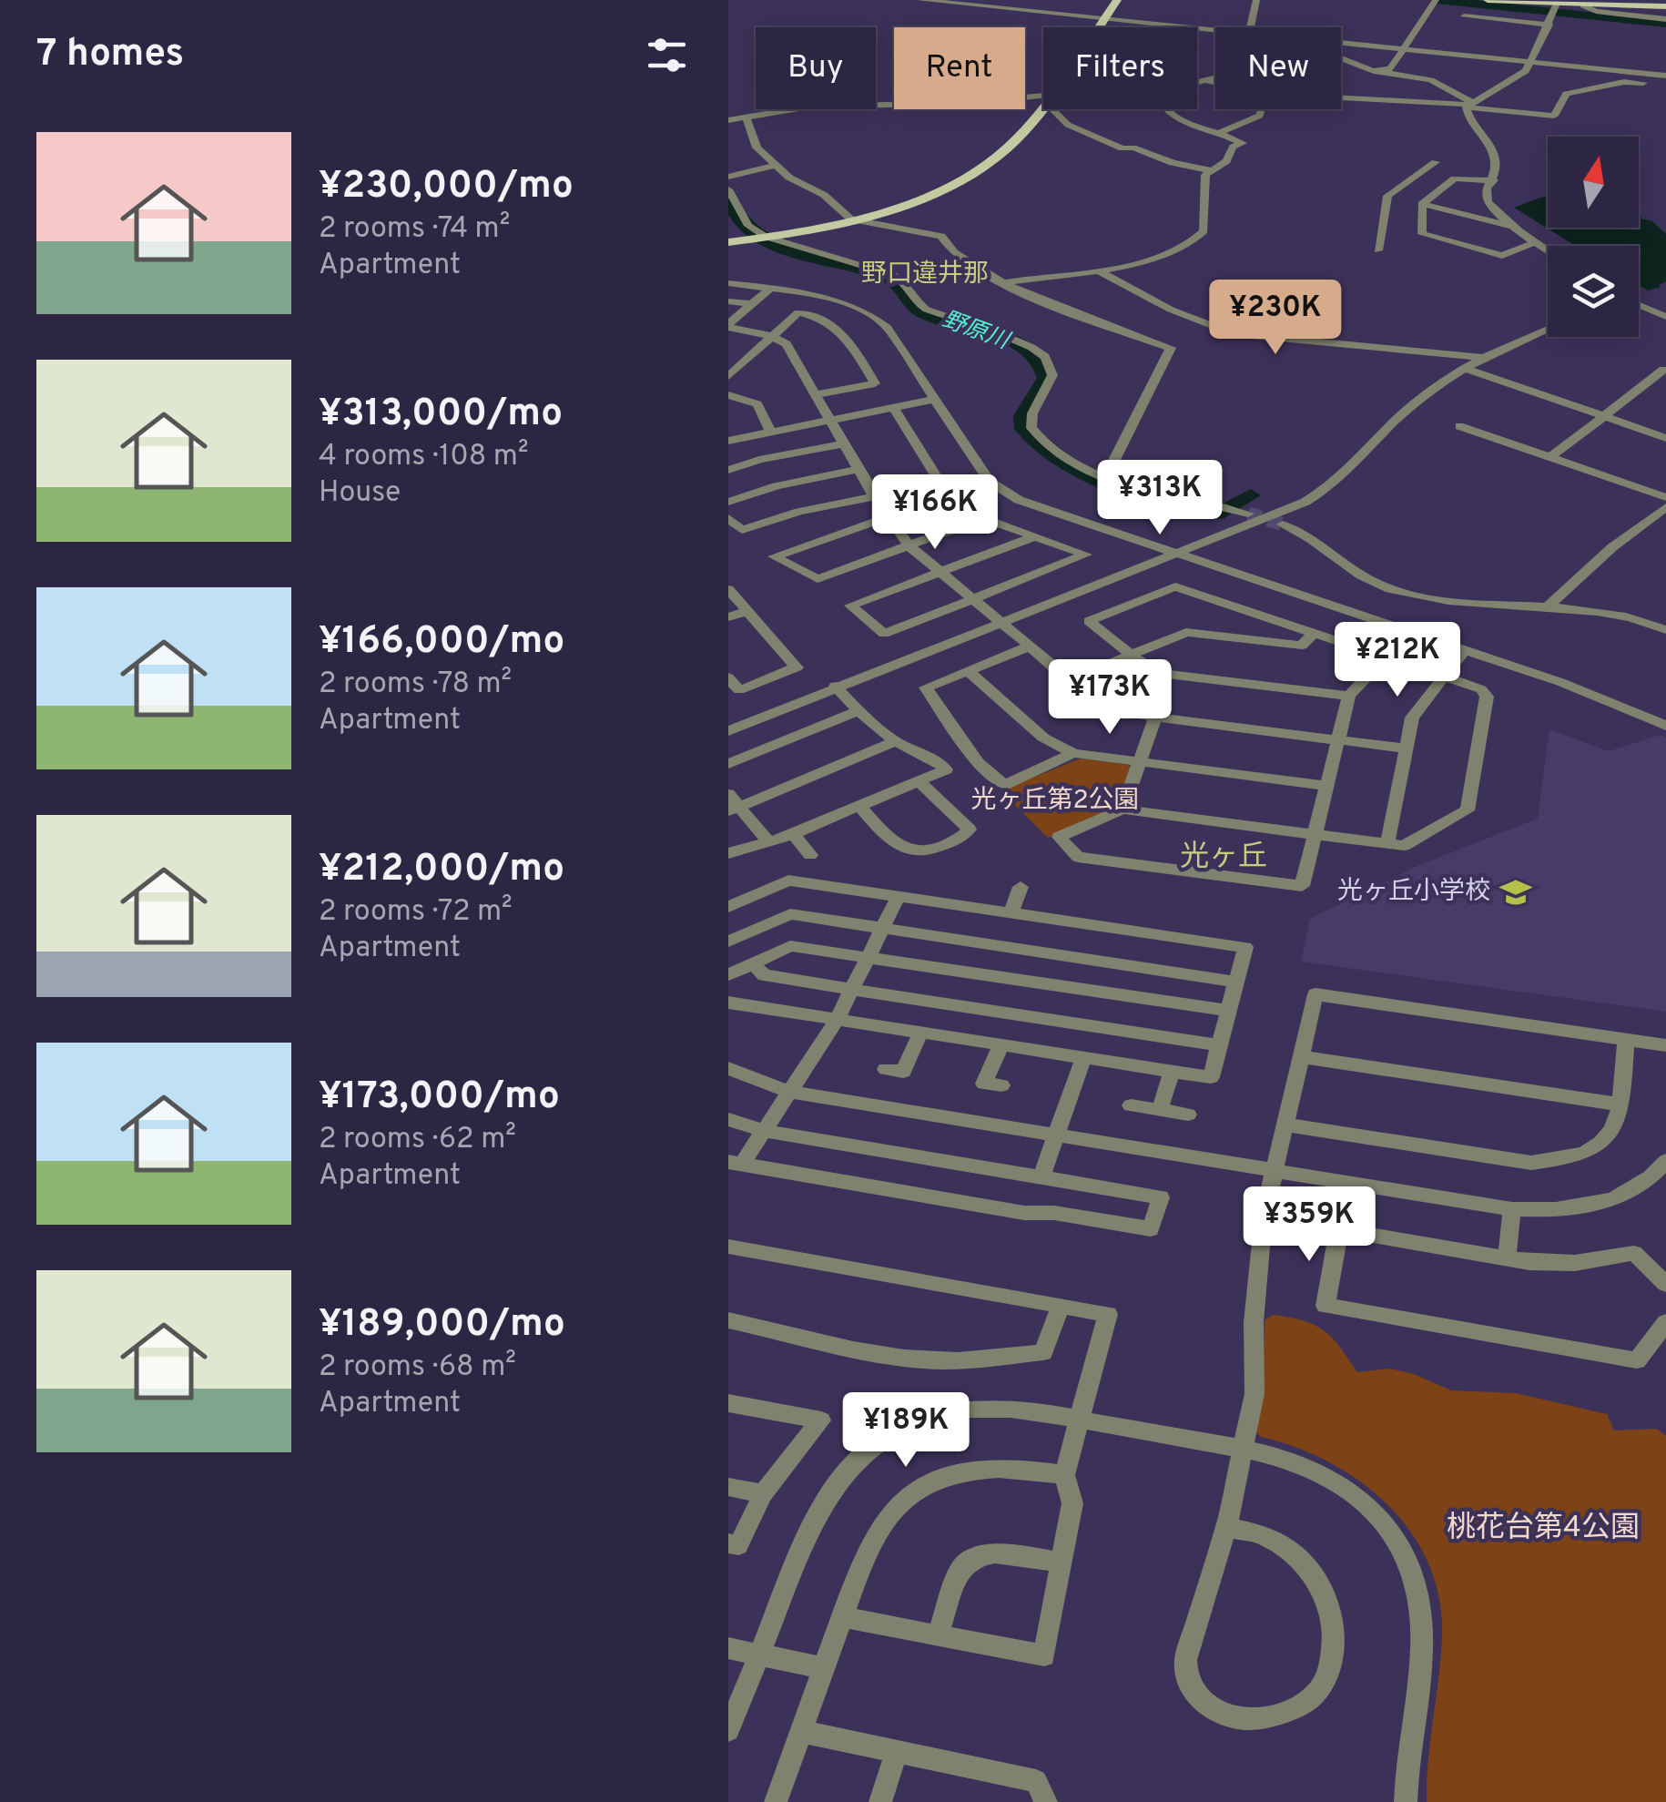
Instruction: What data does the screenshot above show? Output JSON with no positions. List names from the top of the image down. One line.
{"districts":["野口違井那","光ヶ丘"],"water":["野原川"],"parks":["光ヶ丘第2公園","桃花台第4公園"],"places":{"school or university":["光ヶ丘小学校"]},"north":"top","page":{"heading":"7 homes","chip":["Buy","Rent","Filters","New"],"list":[{"name":"¥230,000/mo","note":"2 rooms · 74 m² · Apartment"},{"name":"¥313,000/mo","note":"4 rooms · 108 m² · House"},{"name":"¥166,000/mo","note":"2 rooms · 78 m² · Apartment"},{"name":"¥212,000/mo","note":"2 rooms · 72 m² · Apartment"},{"name":"¥173,000/mo","note":"2 rooms · 62 m² · Apartment"},{"name":"¥189,000/mo","note":"2 rooms · 68 m² · Apartment"}],"price":["¥230K","¥313K","¥166K","¥212K","¥173K","¥359K","¥189K"]}}
